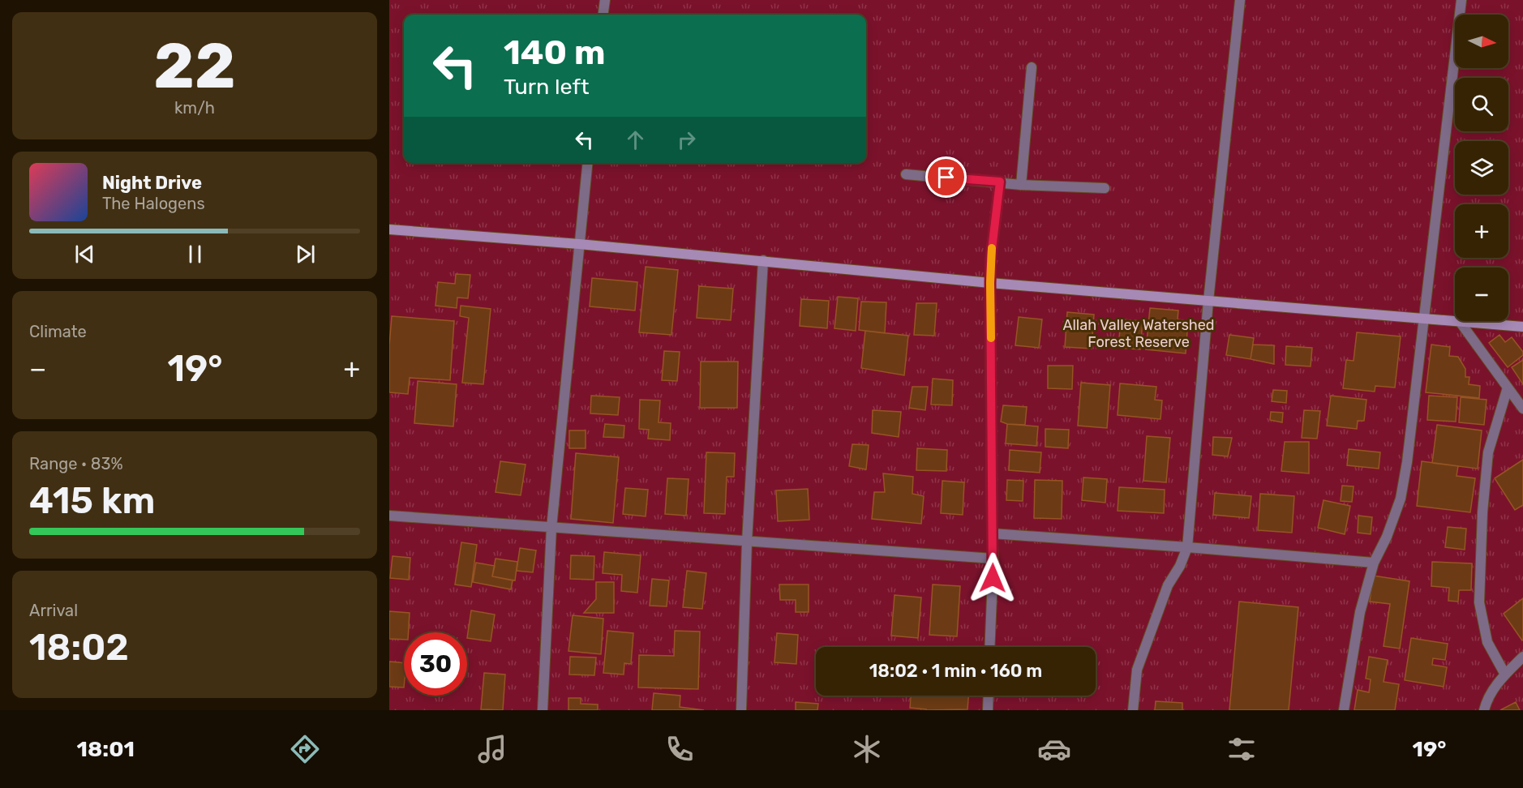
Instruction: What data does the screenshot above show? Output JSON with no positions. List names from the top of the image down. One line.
{"parks":["Allah Valley Watershed Forest Reserve"],"north":"right","page":{"tile":[["22","km/h"],"Climate",["Range · 83%","415 km"],["Arrival","18:02"]],"map_buttons":["+","−"],"turn":["140 m","Turn left"],"song":["Night Drive","The Halogens"],"heat":["−","19°","+"],"limit":"30","trip":"18:02 · 1 min · 160 m","tabs":["18:01","19°"]}}
